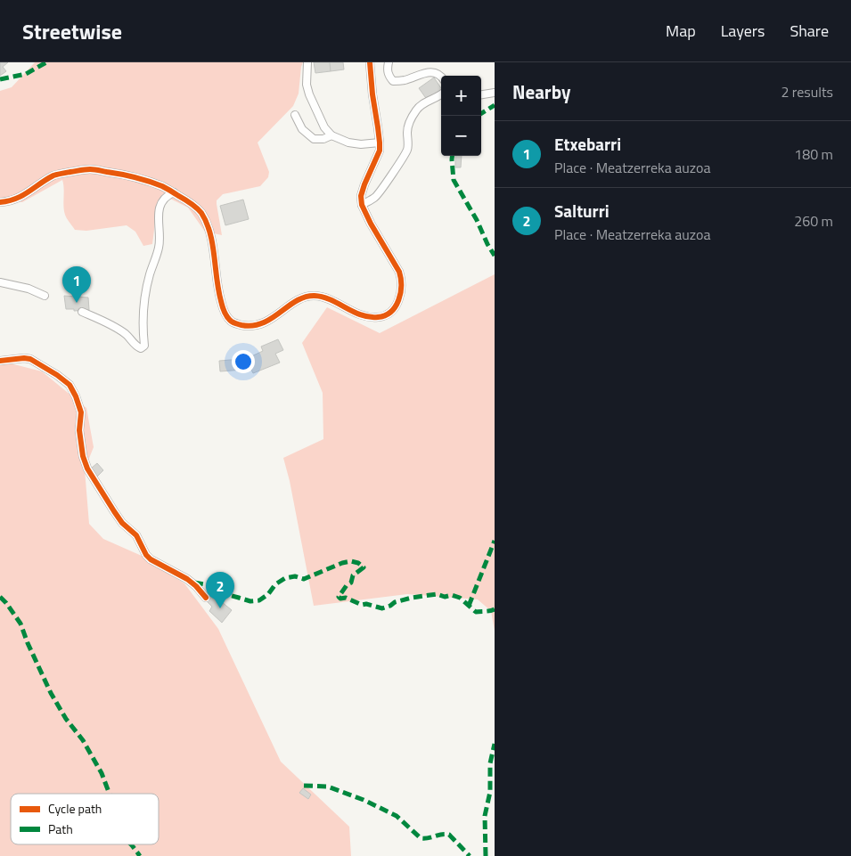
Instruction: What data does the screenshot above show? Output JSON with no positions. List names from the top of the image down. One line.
{"legend":["Cycle path","Path"],"page":{"header":"Streetwise","nav":["Map","Layers","Share"],"heading":["Nearby","2 results"],"map_buttons":["+","−"],"list":[{"mark":"1","name":"Etxebarri","note":"Place · Meatzerreka auzoa","value":"180 m"},{"mark":"2","name":"Salturri","note":"Place · Meatzerreka auzoa","value":"260 m"}],"pins":["1","2"]}}
